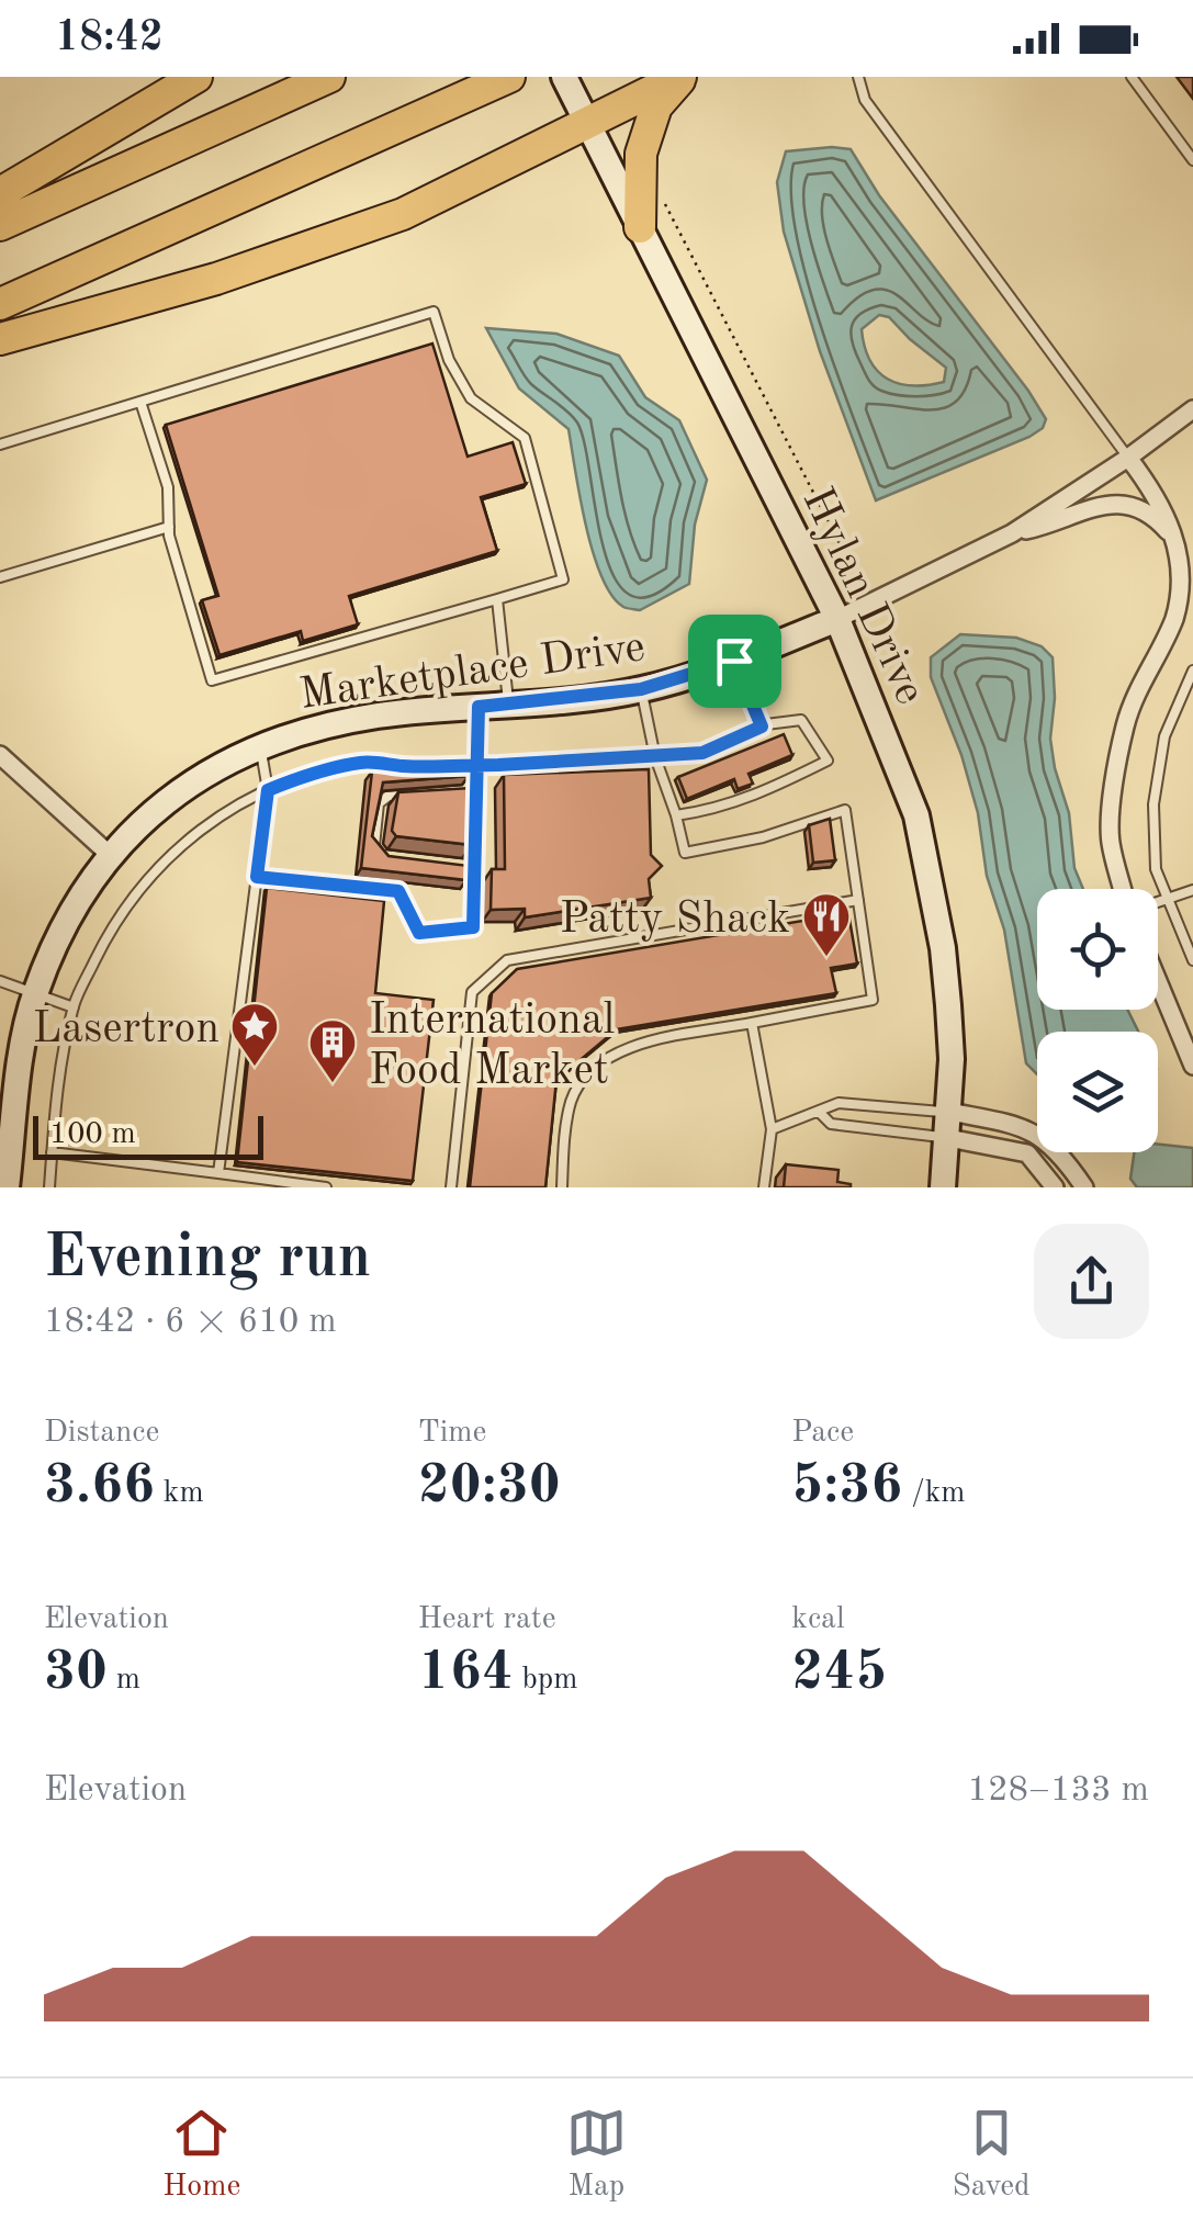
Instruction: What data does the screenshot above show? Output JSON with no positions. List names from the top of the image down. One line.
{"streets":{"main road":["Hylan Drive","Marketplace Drive"]},"crossings":[["Hylan Drive","Marketplace Drive"]],"places":{"restaurant":["Patty Shack"],"place":["Lasertron"],"building":["International Food Market"]},"scale_bar":"100 m","page":{"status":"18:42","scale":"100 m","heading":["Evening run","18:42 · 6 × 610 m"],"stats":[["Distance","3.66 km"],["Time","20:30"],["Pace","5:36 /km"],["Elevation","30 m"],["Heart rate","164 bpm"],["kcal","245"]],"chart":["Elevation","128–133 m"],"tabs":["Home","Map","Saved"]}}
